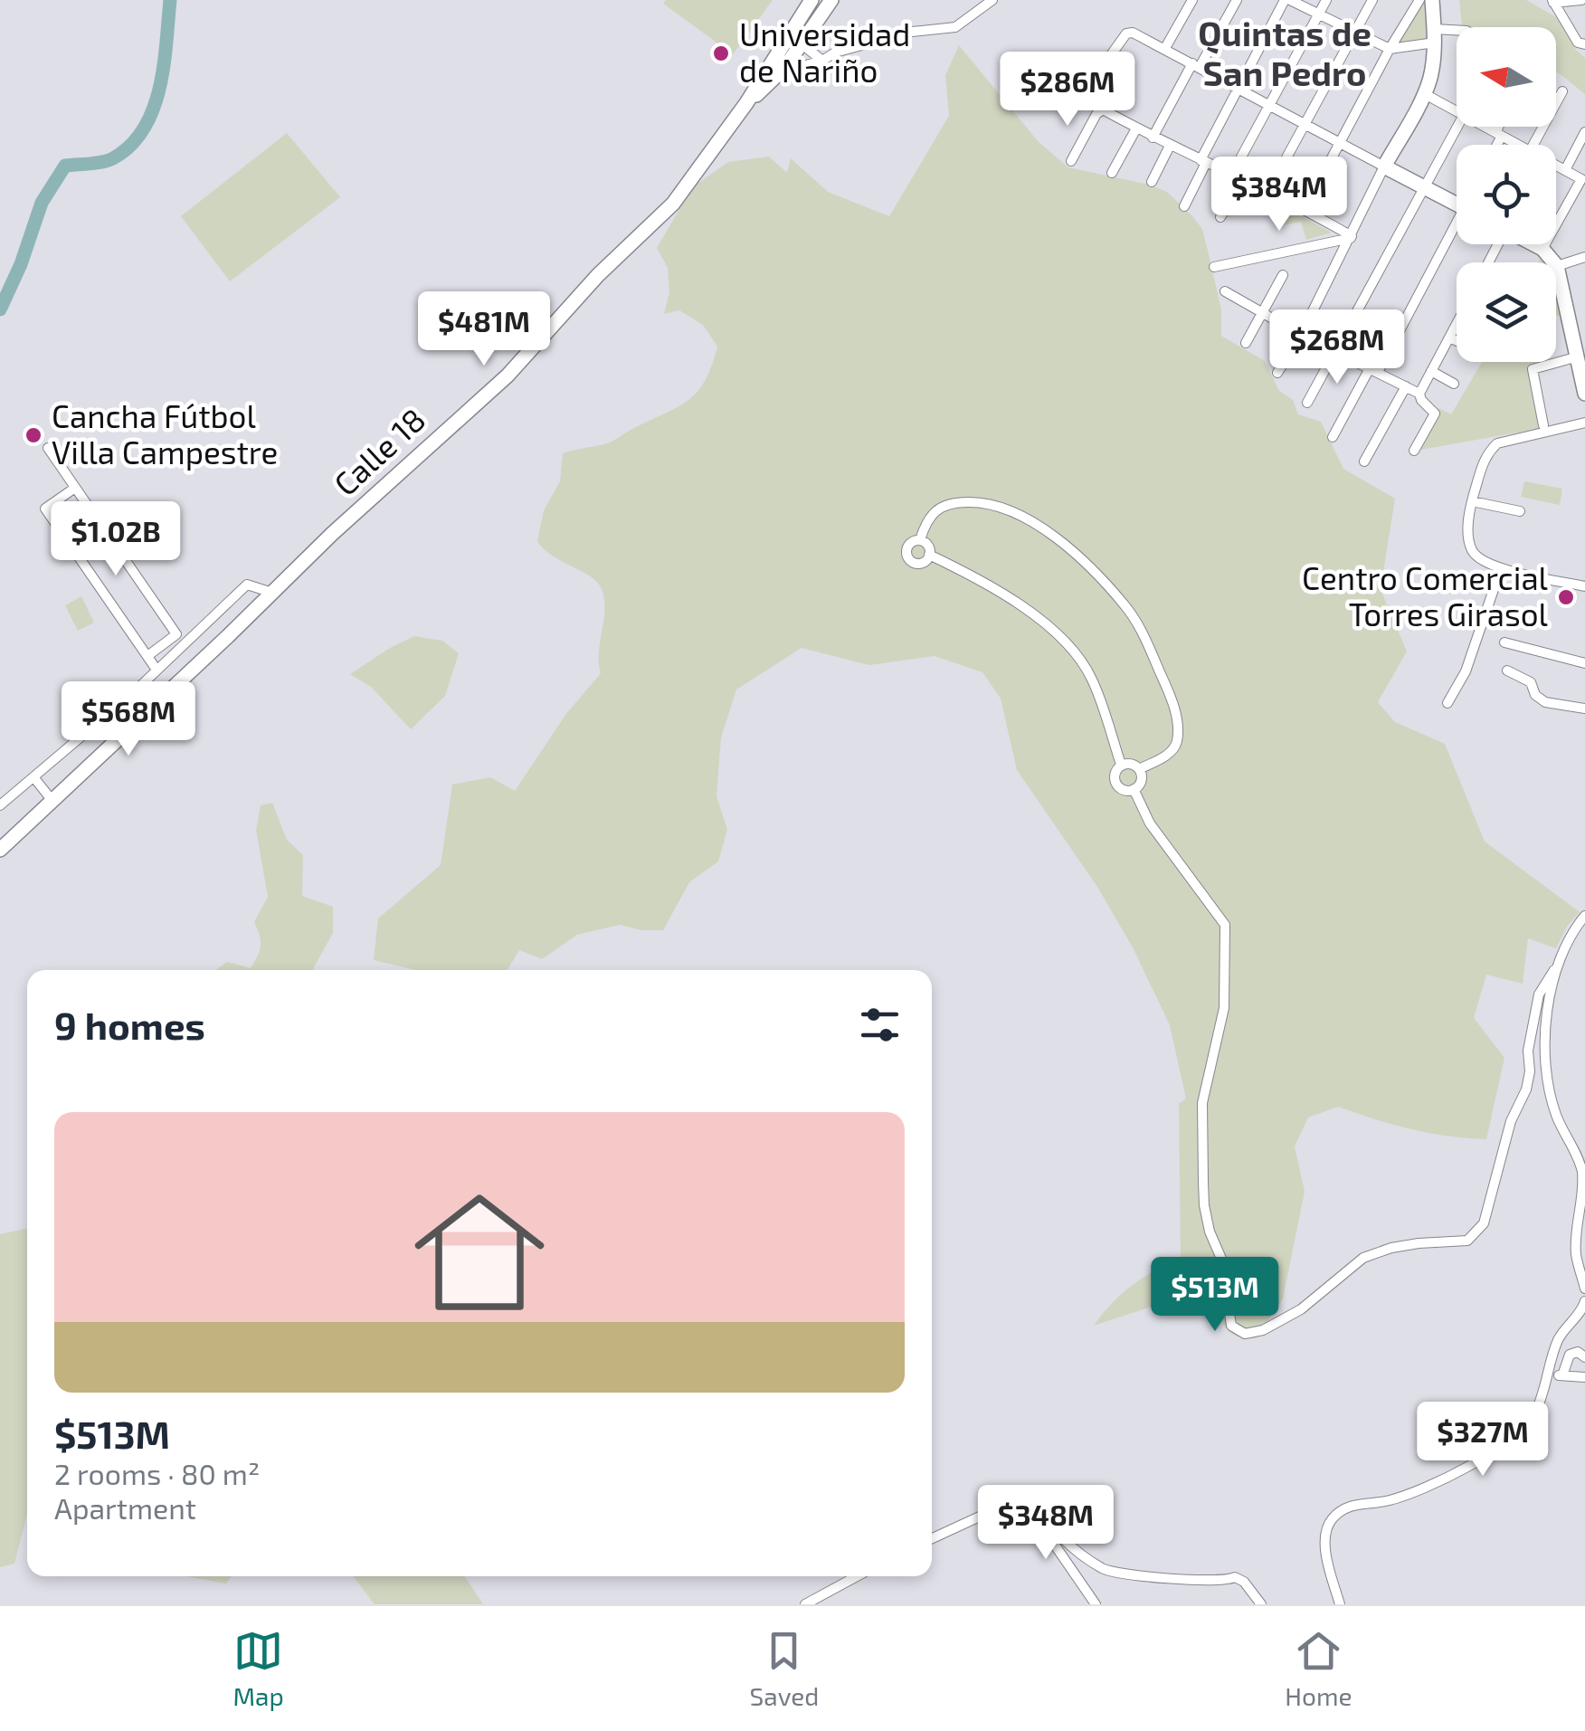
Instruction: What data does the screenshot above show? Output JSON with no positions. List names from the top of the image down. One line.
{"streets":{"main road":["Calle 18"]},"districts":["Quintas de San Pedro"],"places":["Universidad de Nariño","Cancha Fútbol Villa Campestre","Centro Comercial Torres Girasol"],"north":"left","page":{"price":["$286M","$384M","$481M","$268M","$1.02B","$568M","$513M","$327M","$348M"],"heading":"9 homes","list":[{"name":"$513M","note":"2 rooms · 80 m² · Apartment"}],"tabs":["Map","Saved","Home"]}}
